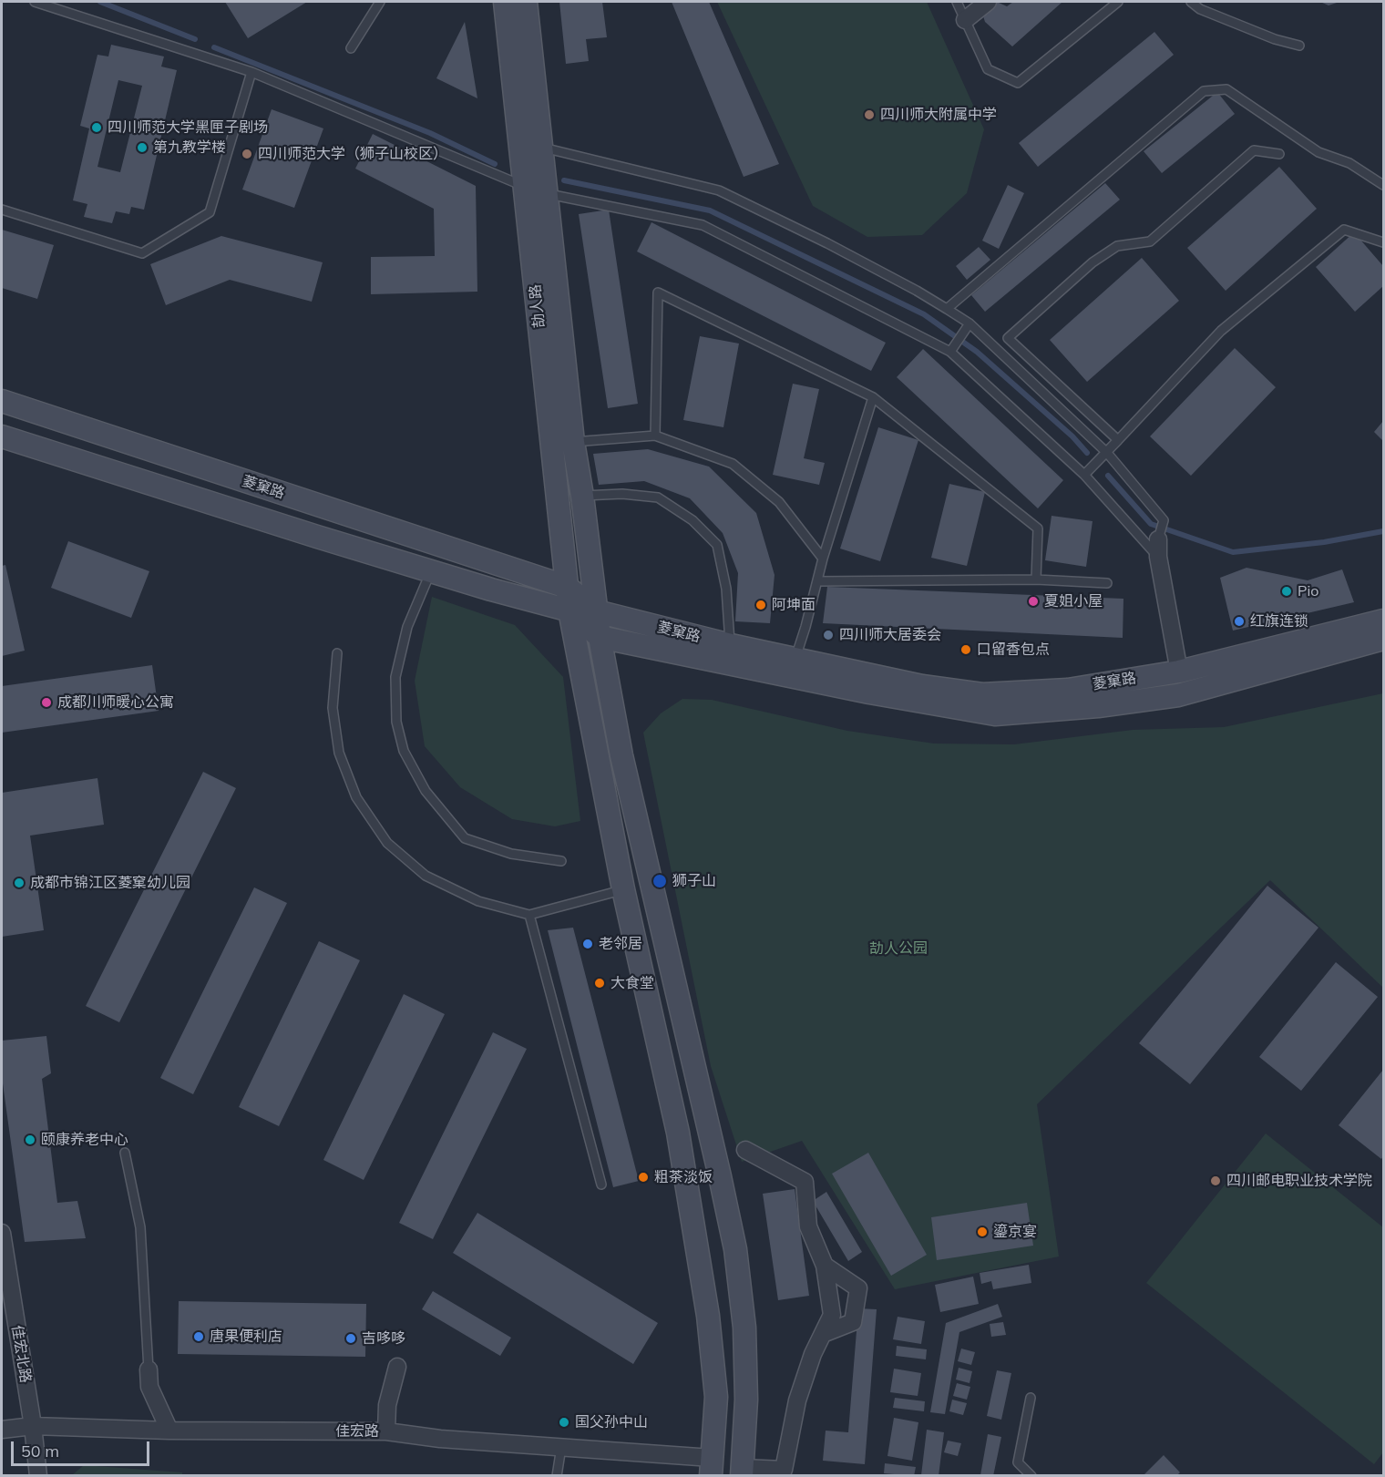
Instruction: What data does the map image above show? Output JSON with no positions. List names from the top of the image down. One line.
{"streets":{"street":["劼人路","菱窠路","佳宏北路","佳宏路"]},"crossings":[["劼人路","菱窠路"],["劼人路","佳宏路"],["佳宏北路","佳宏路"]],"parks":["劼人公园"],"places":["四川师大附属中学","四川师范大学黑匣子剧场","第九教学楼","四川师范大学（狮子山校区）","Pio","夏姐小屋","阿坤面","红旗连锁","四川师大居委会","口留香包点","成都川师暖心公寓","狮子山","成都市锦江区菱窠幼儿园","老邻居","大食堂","颐康养老中心","粗茶淡饭","四川邮电职业技术学院","鎏京宴","唐果便利店","吉哆哆","国父孙中山"],"scale_bar":"50 m"}
